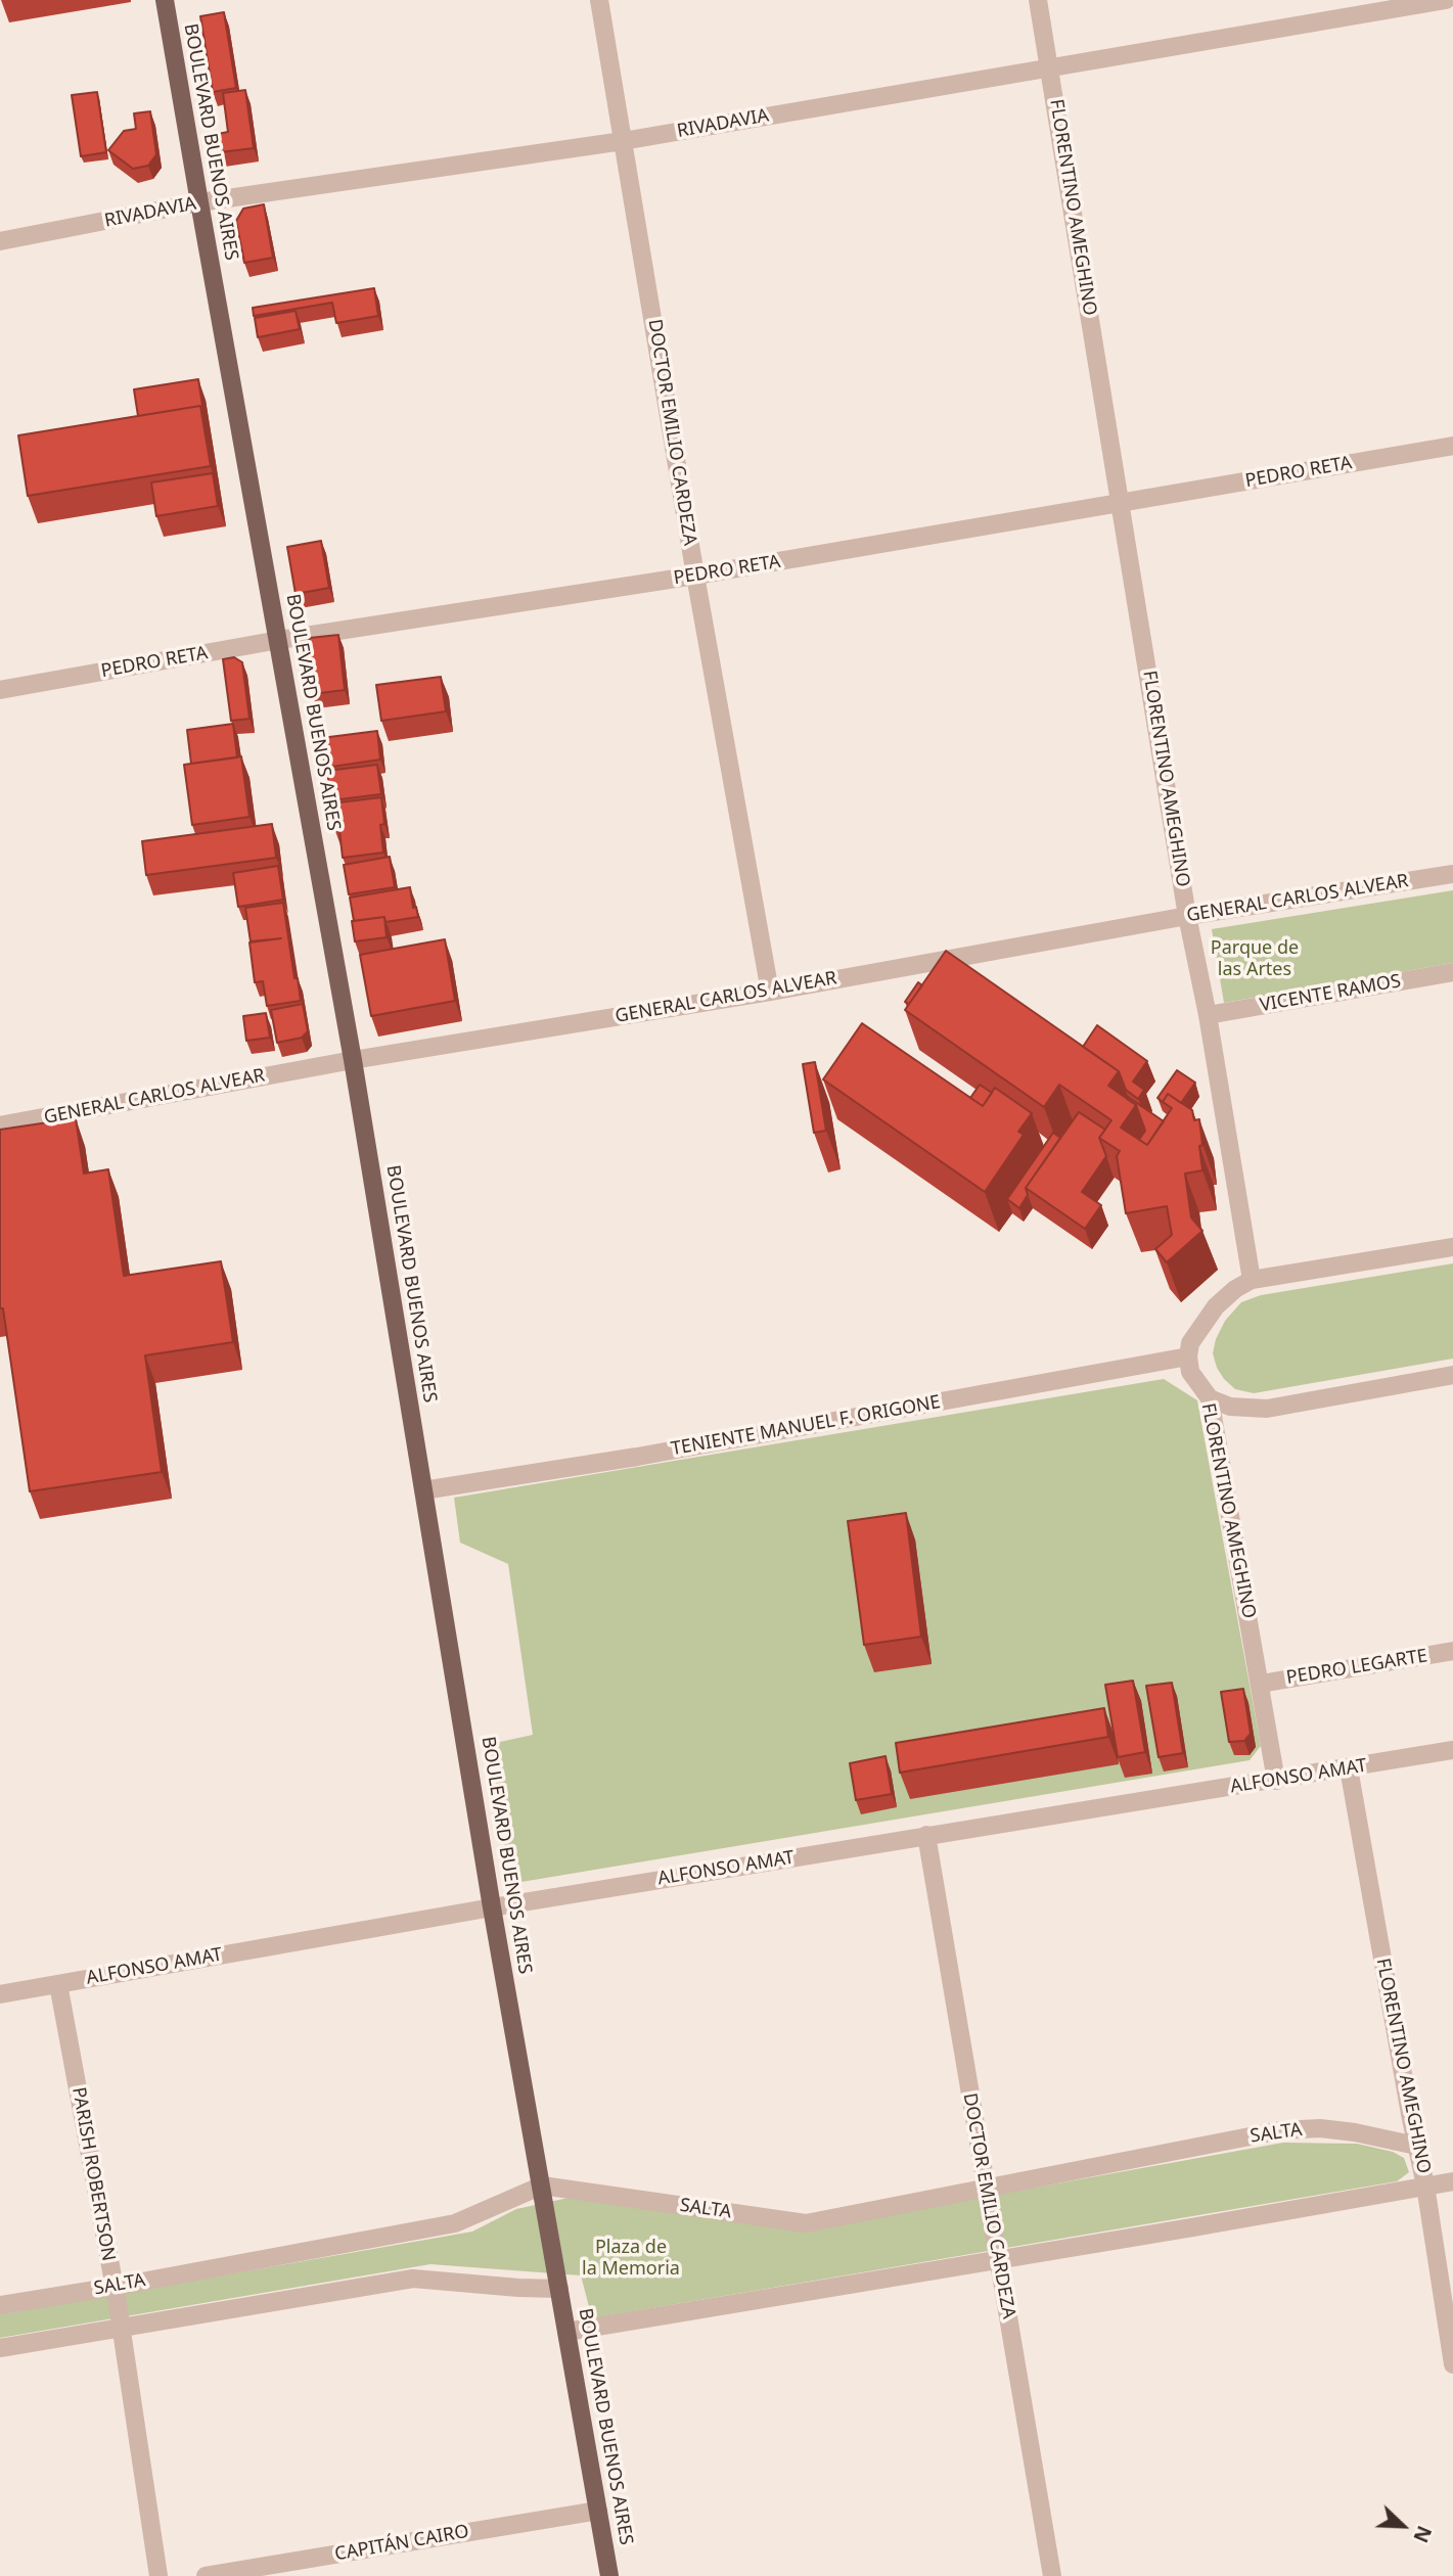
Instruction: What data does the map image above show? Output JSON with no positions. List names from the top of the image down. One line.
{"streets":{"main road":["BOULEVARD BUENOS AIRES"],"street":["RIVADAVIA","FLORENTINO AMEGHINO","DOCTOR EMILIO CARDEZA","PEDRO RETA","GENERAL CARLOS ALVEAR","VICENTE RAMOS","TENIENTE MANUEL F. ORIGONE","PEDRO LEGARTE","ALFONSO AMAT","SALTA","PARISH ROBERTSON","CAPITÁN CAIRO"]},"crossings":[["RIVADAVIA","BOULEVARD BUENOS AIRES"],["RIVADAVIA","FLORENTINO AMEGHINO"],["RIVADAVIA","DOCTOR EMILIO CARDEZA"],["BOULEVARD BUENOS AIRES","PEDRO RETA"],["BOULEVARD BUENOS AIRES","GENERAL CARLOS ALVEAR"],["BOULEVARD BUENOS AIRES","TENIENTE MANUEL F. ORIGONE"],["BOULEVARD BUENOS AIRES","ALFONSO AMAT"],["BOULEVARD BUENOS AIRES","SALTA"],["BOULEVARD BUENOS AIRES","CAPITÁN CAIRO"],["FLORENTINO AMEGHINO","PEDRO RETA"],["FLORENTINO AMEGHINO","GENERAL CARLOS ALVEAR"],["FLORENTINO AMEGHINO","VICENTE RAMOS"],["FLORENTINO AMEGHINO","TENIENTE MANUEL F. ORIGONE"],["FLORENTINO AMEGHINO","PEDRO LEGARTE"],["FLORENTINO AMEGHINO","ALFONSO AMAT"],["FLORENTINO AMEGHINO","SALTA"],["DOCTOR EMILIO CARDEZA","PEDRO RETA"],["DOCTOR EMILIO CARDEZA","GENERAL CARLOS ALVEAR"],["DOCTOR EMILIO CARDEZA","ALFONSO AMAT"],["DOCTOR EMILIO CARDEZA","SALTA"],["ALFONSO AMAT","PARISH ROBERTSON"],["SALTA","PARISH ROBERTSON"]],"parks":["Parque de las Artes","Plaza de la Memoria"],"north":"bottom right"}
